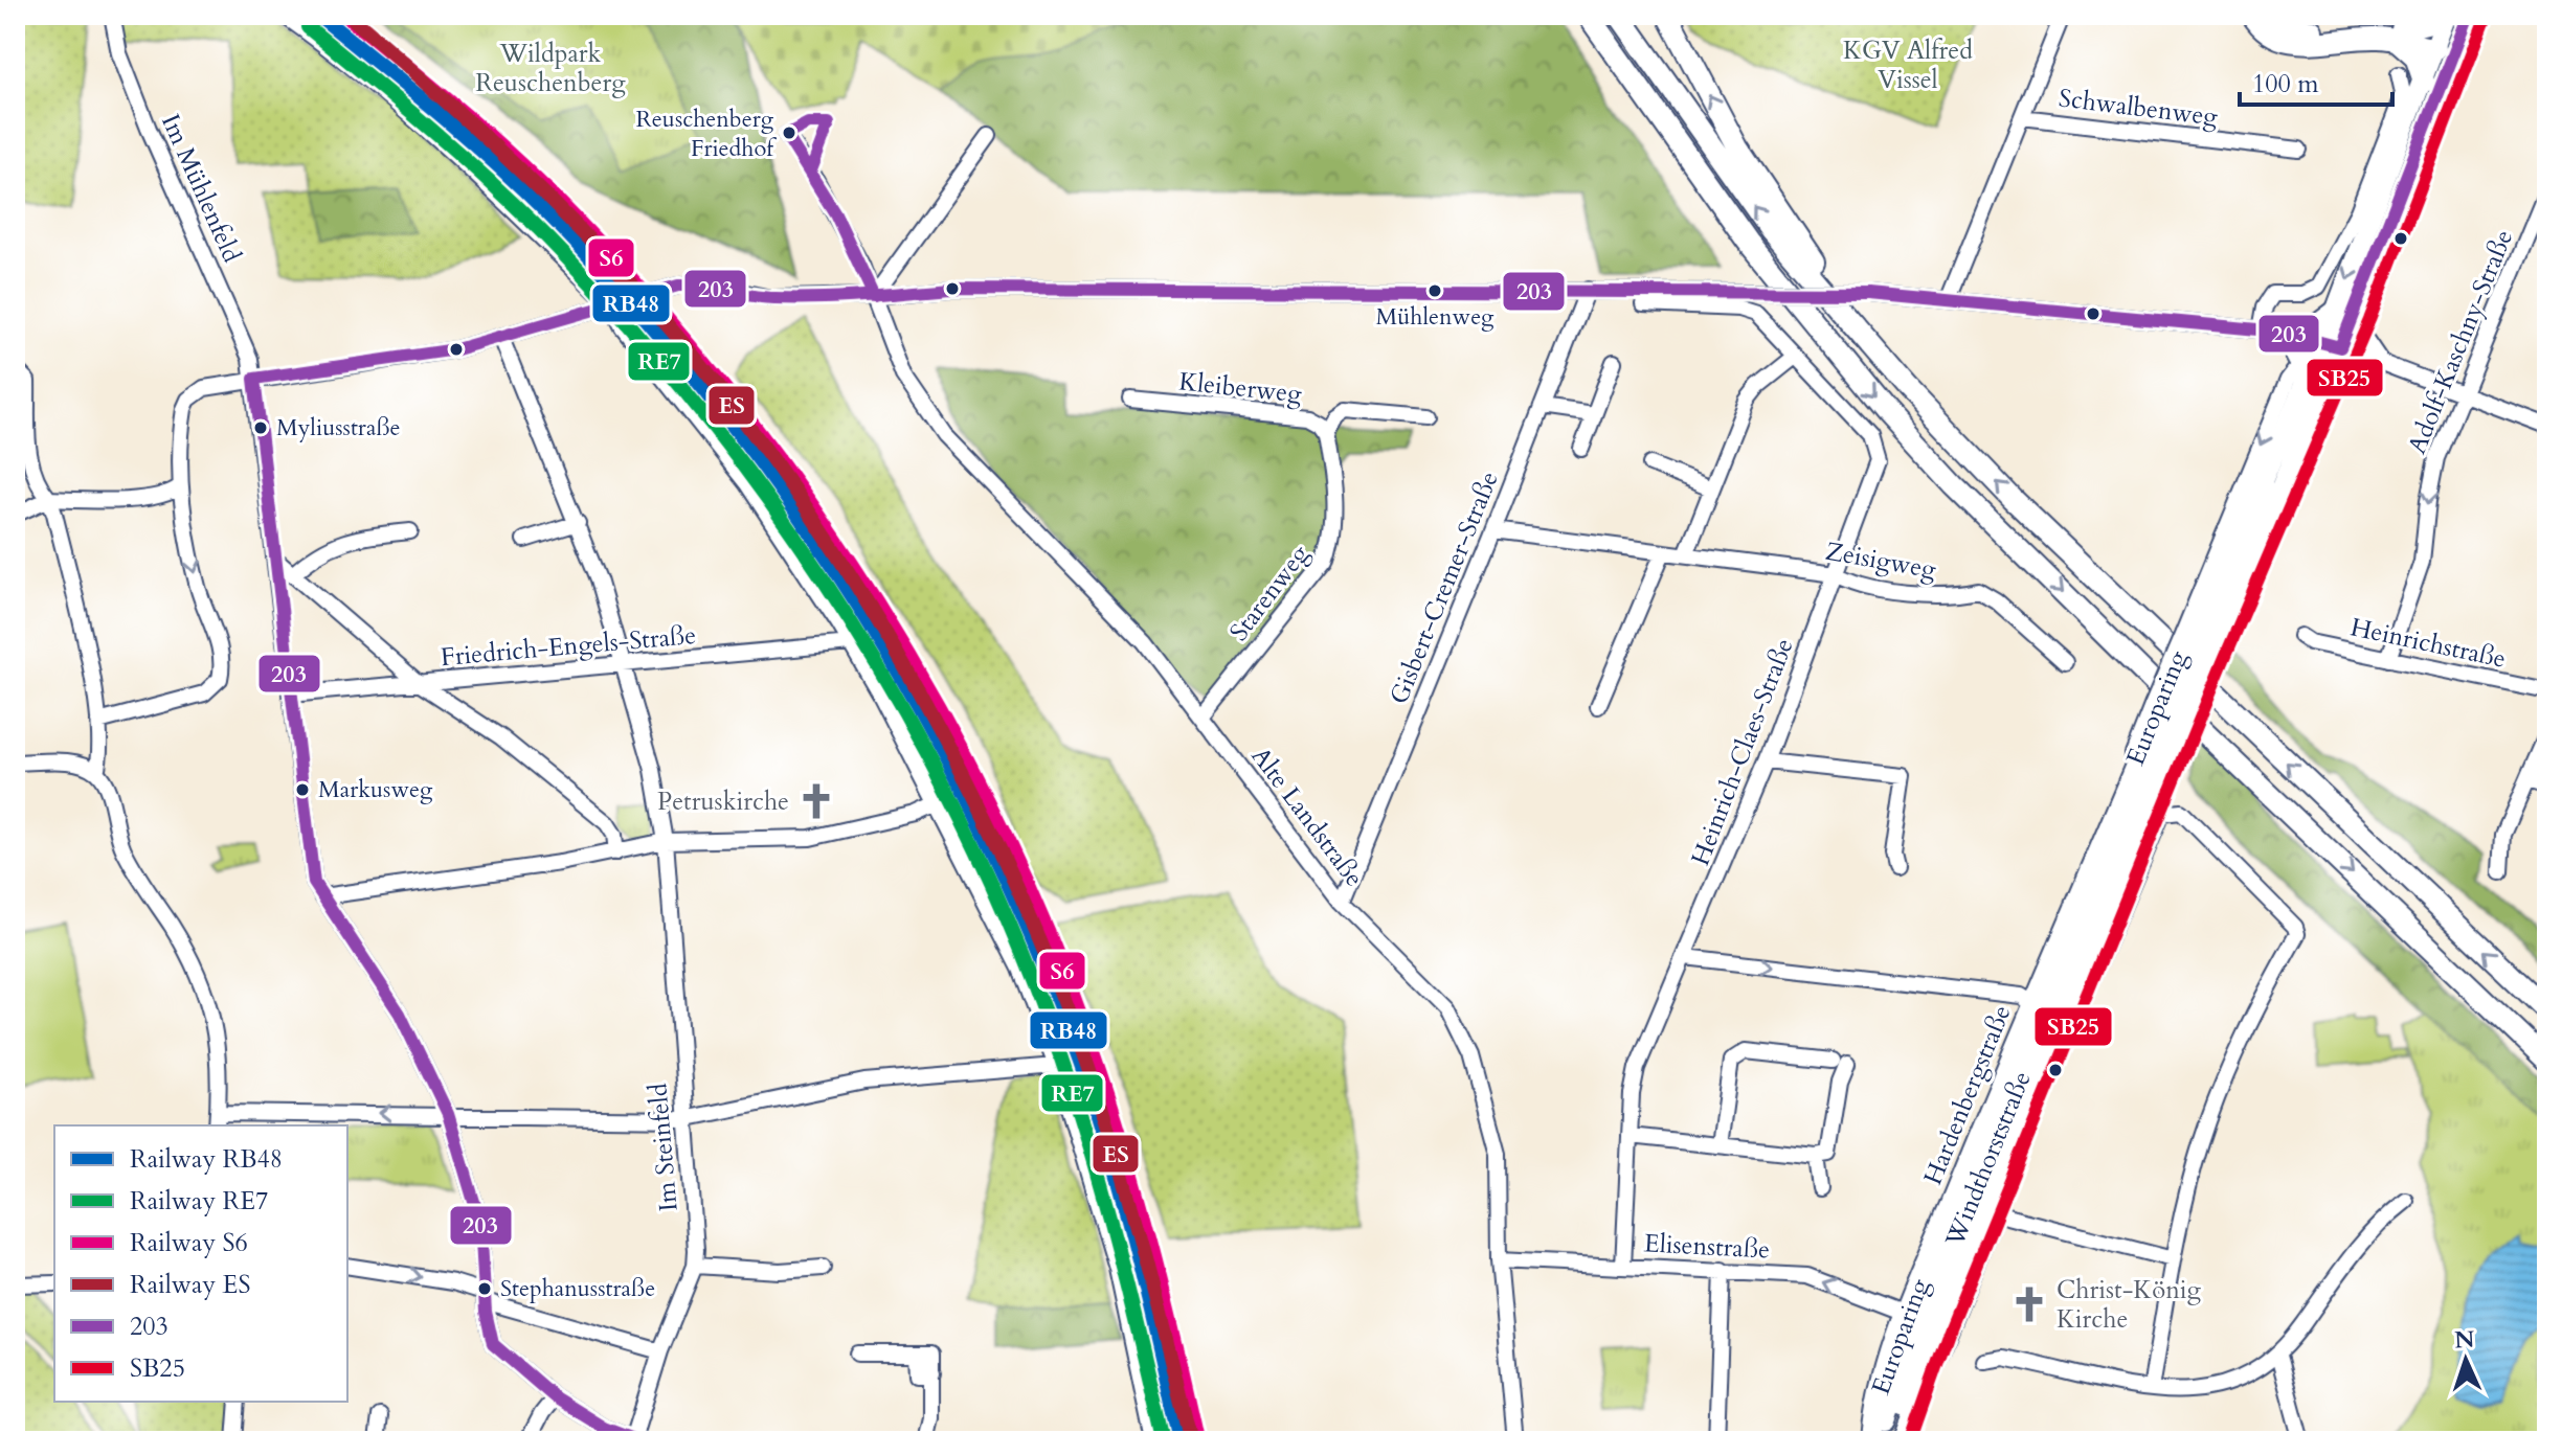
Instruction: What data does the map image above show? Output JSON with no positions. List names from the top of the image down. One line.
{"streets":{"highway":["Europaring"],"main road":["Hardenbergstraße","Windthorststraße"],"street":["Schwalbenweg","Im Mühlenfeld","Adolf-Kaschny-Straße","Kleiberweg","Zeisigweg","Gisbert-Cremer-Straße","Starenweg","Heinrichstraße","Friedrich-Engels-Straße","Heinrich-Claes-Straße","Alte Landstraße","Im Steinfeld","Elisenstraße"]},"crossings":[["Adolf-Kaschny-Straße","Heinrichstraße"],["Kleiberweg","Starenweg"],["Zeisigweg","Gisbert-Cremer-Straße"],["Zeisigweg","Heinrich-Claes-Straße"],["Gisbert-Cremer-Straße","Alte Landstraße"],["Starenweg","Alte Landstraße"],["Friedrich-Engels-Straße","Im Steinfeld"],["Europaring","Hardenbergstraße"],["Europaring","Windthorststraße"],["Heinrich-Claes-Straße","Elisenstraße"],["Alte Landstraße","Elisenstraße"],["Hardenbergstraße","Elisenstraße"]],"one_way":["Adolf-Kaschny-Straße"],"parks":["KGV Alfred Vissel","Wildpark Reuschenberg"],"places":{"other":["Reuschenberg Friedhof","Mühlenweg","Myliusstraße","Markusweg","Stephanusstraße"],"church":["Petruskirche","Christ-König Kirche"]},"lines":["rail line RB48","rail line S6","rail line ES","transit line 203","transit line SB25","rail line RE7"],"legend":["Railway RB48","Railway RE7","Railway S6","Railway ES","203","SB25"],"scale_bar":"100 m","north":"top"}
